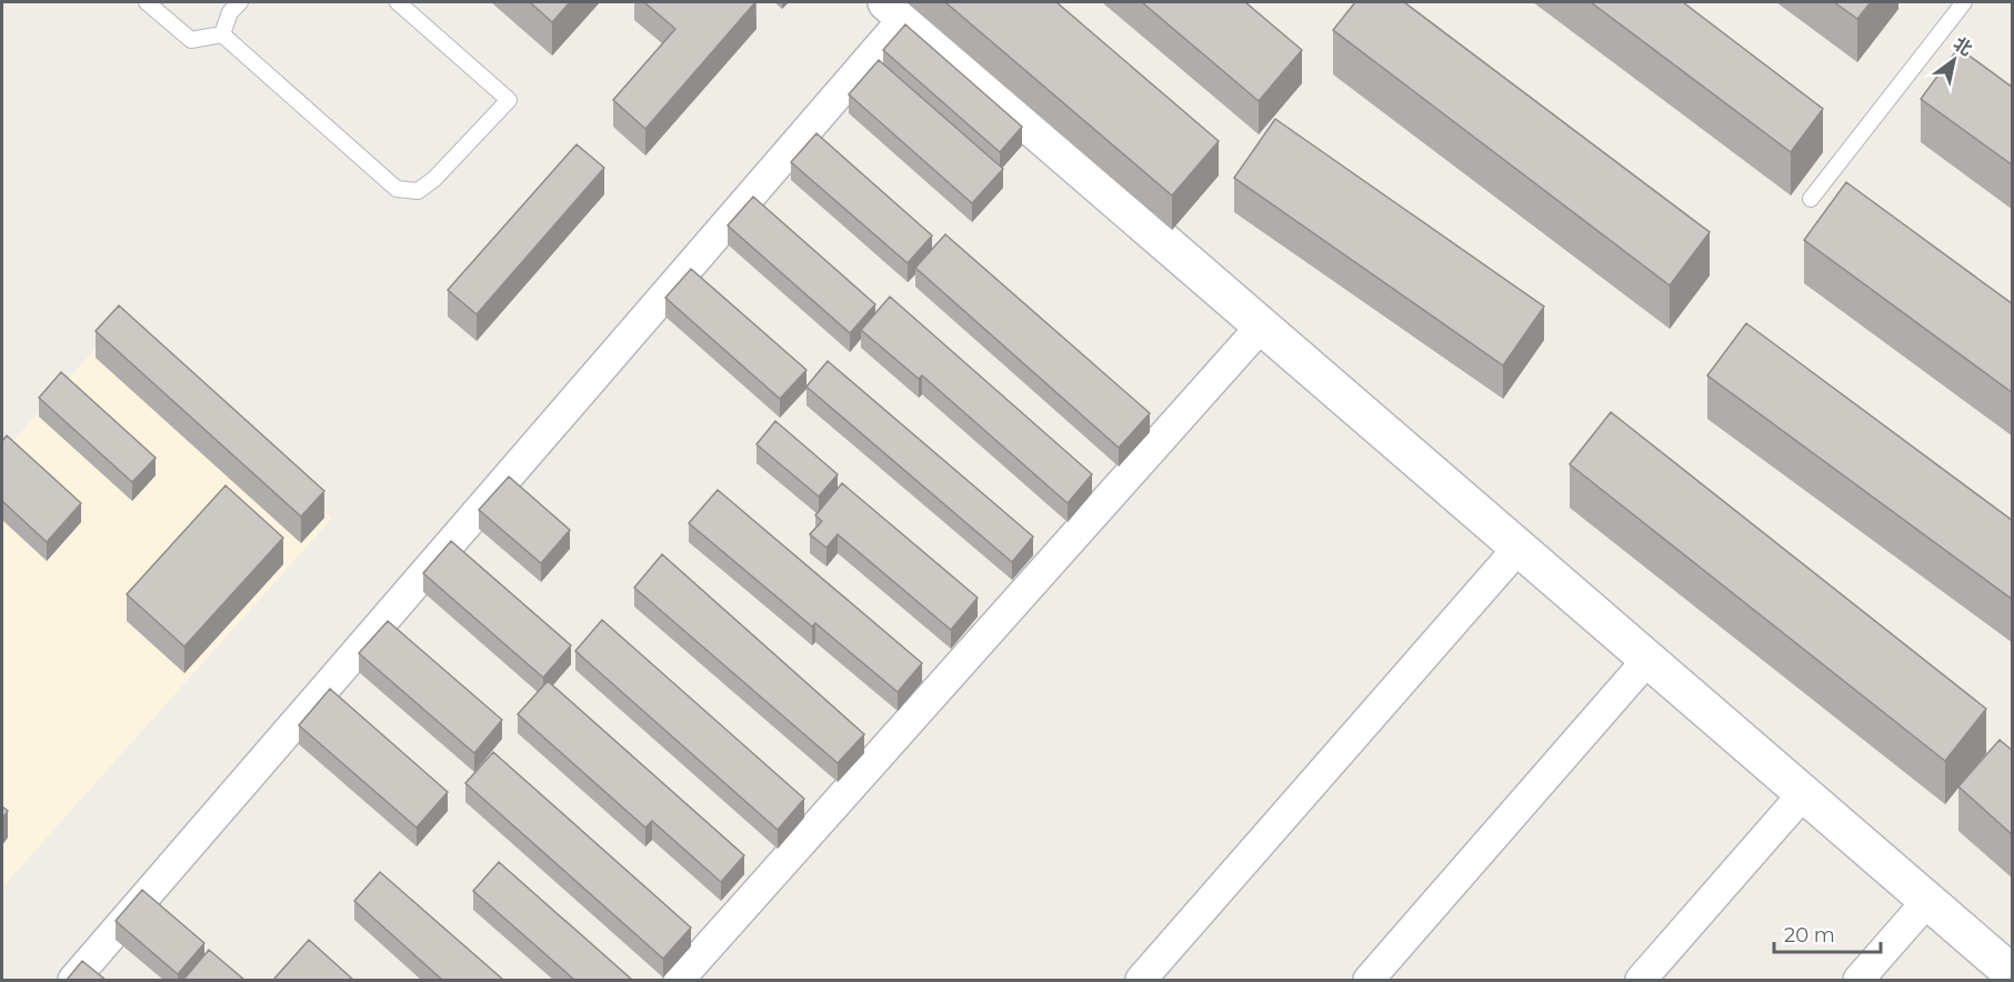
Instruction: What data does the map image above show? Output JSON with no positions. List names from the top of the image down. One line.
{"scale_bar":"20 m","north":"top right"}
